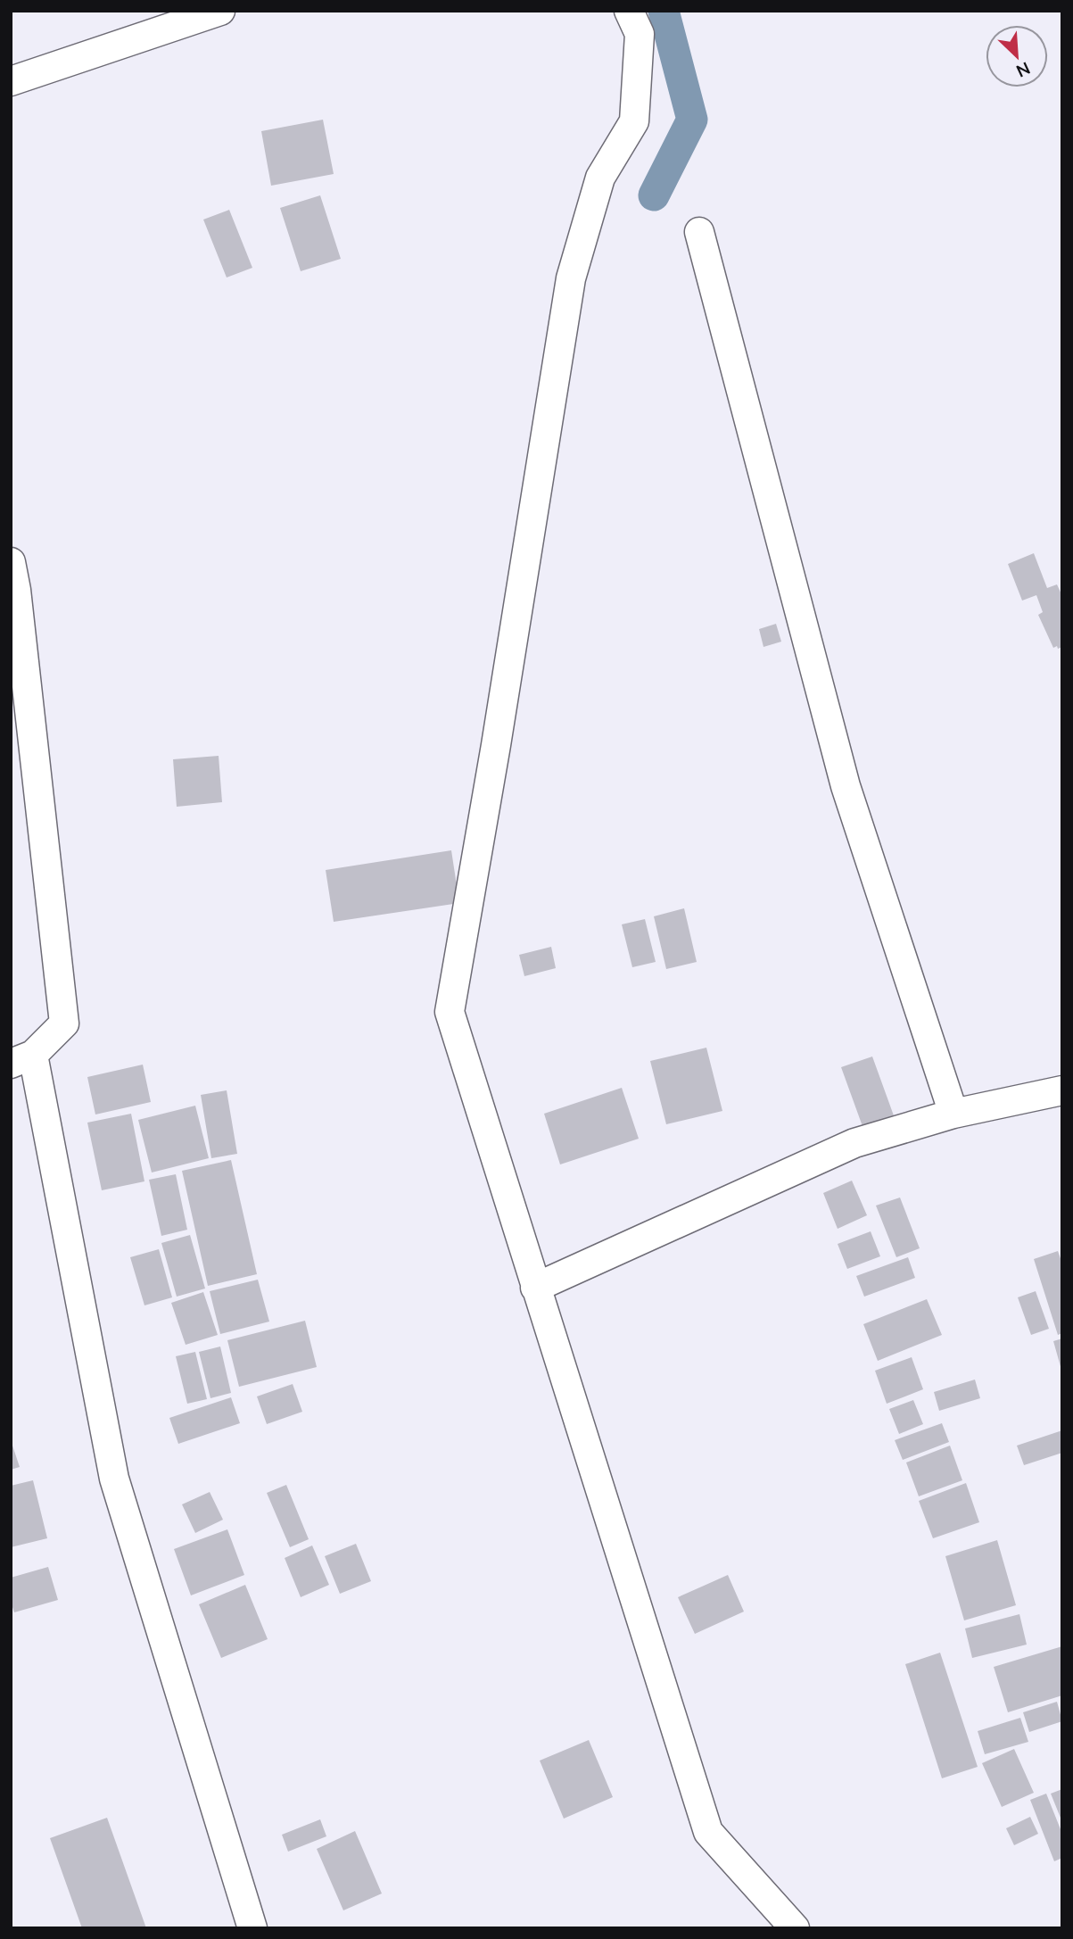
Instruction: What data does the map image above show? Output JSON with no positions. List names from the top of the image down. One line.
{"north":"bottom right"}
